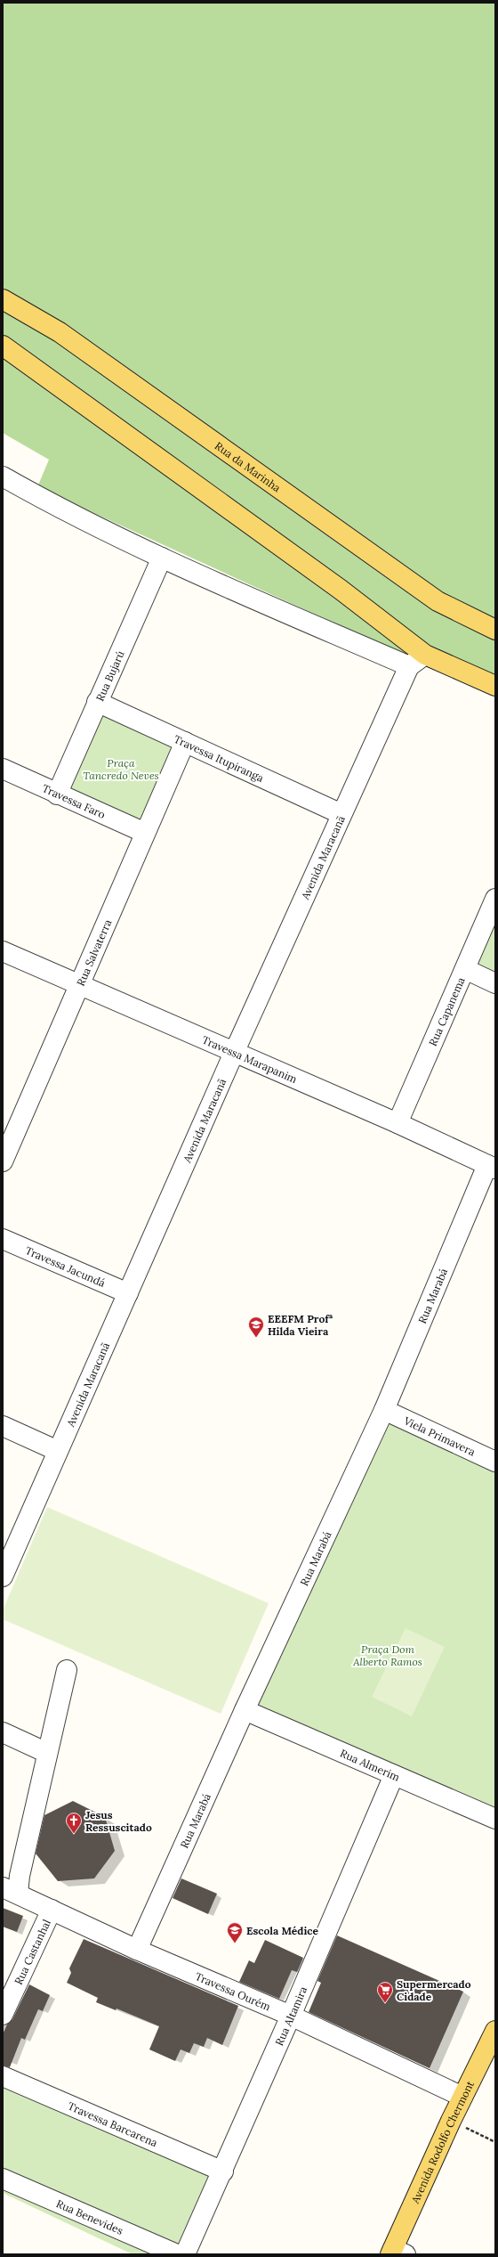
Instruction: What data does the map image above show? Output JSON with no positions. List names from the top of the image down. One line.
{"streets":{"main road":["Rua da Marinha","Avenida Rodolfo Chermont"],"street":["Rua Bujarú","Travessa Itupiranga","Travessa Faro","Avenida Maracanã","Rua Salvaterra","Rua Capanema","Travessa Marapanim","Travessa Jacundá","Rua Marabá","Viela Primavera","Rua Almerim","Rua Castanhal","Travessa Ourém","Rua Altamira","Travessa Barcarena","Rua Benevides"]},"crossings":[["Rua Bujarú","Travessa Itupiranga"],["Rua Bujarú","Travessa Faro"],["Travessa Itupiranga","Avenida Maracanã"],["Travessa Itupiranga","Rua Salvaterra"],["Travessa Faro","Rua Salvaterra"],["Avenida Maracanã","Travessa Marapanim"],["Avenida Maracanã","Travessa Jacundá"],["Rua Salvaterra","Travessa Marapanim"],["Rua Capanema","Travessa Marapanim"],["Travessa Marapanim","Rua Marabá"],["Rua Marabá","Viela Primavera"],["Rua Marabá","Rua Almerim"],["Rua Marabá","Travessa Ourém"],["Rua Almerim","Rua Altamira"],["Rua Castanhal","Travessa Ourém"],["Travessa Ourém","Rua Altamira"],["Travessa Ourém","Avenida Rodolfo Chermont"],["Rua Altamira","Travessa Barcarena"]],"parks":["Praça Tancredo Neves","Praça Dom Alberto Ramos"],"places":{"school or university":["EEEFM Profª Hilda Vieira","Escola Médice"],"church":["Jesus Ressuscitado"],"supermarket":["Supermercado Cidade"]}}
